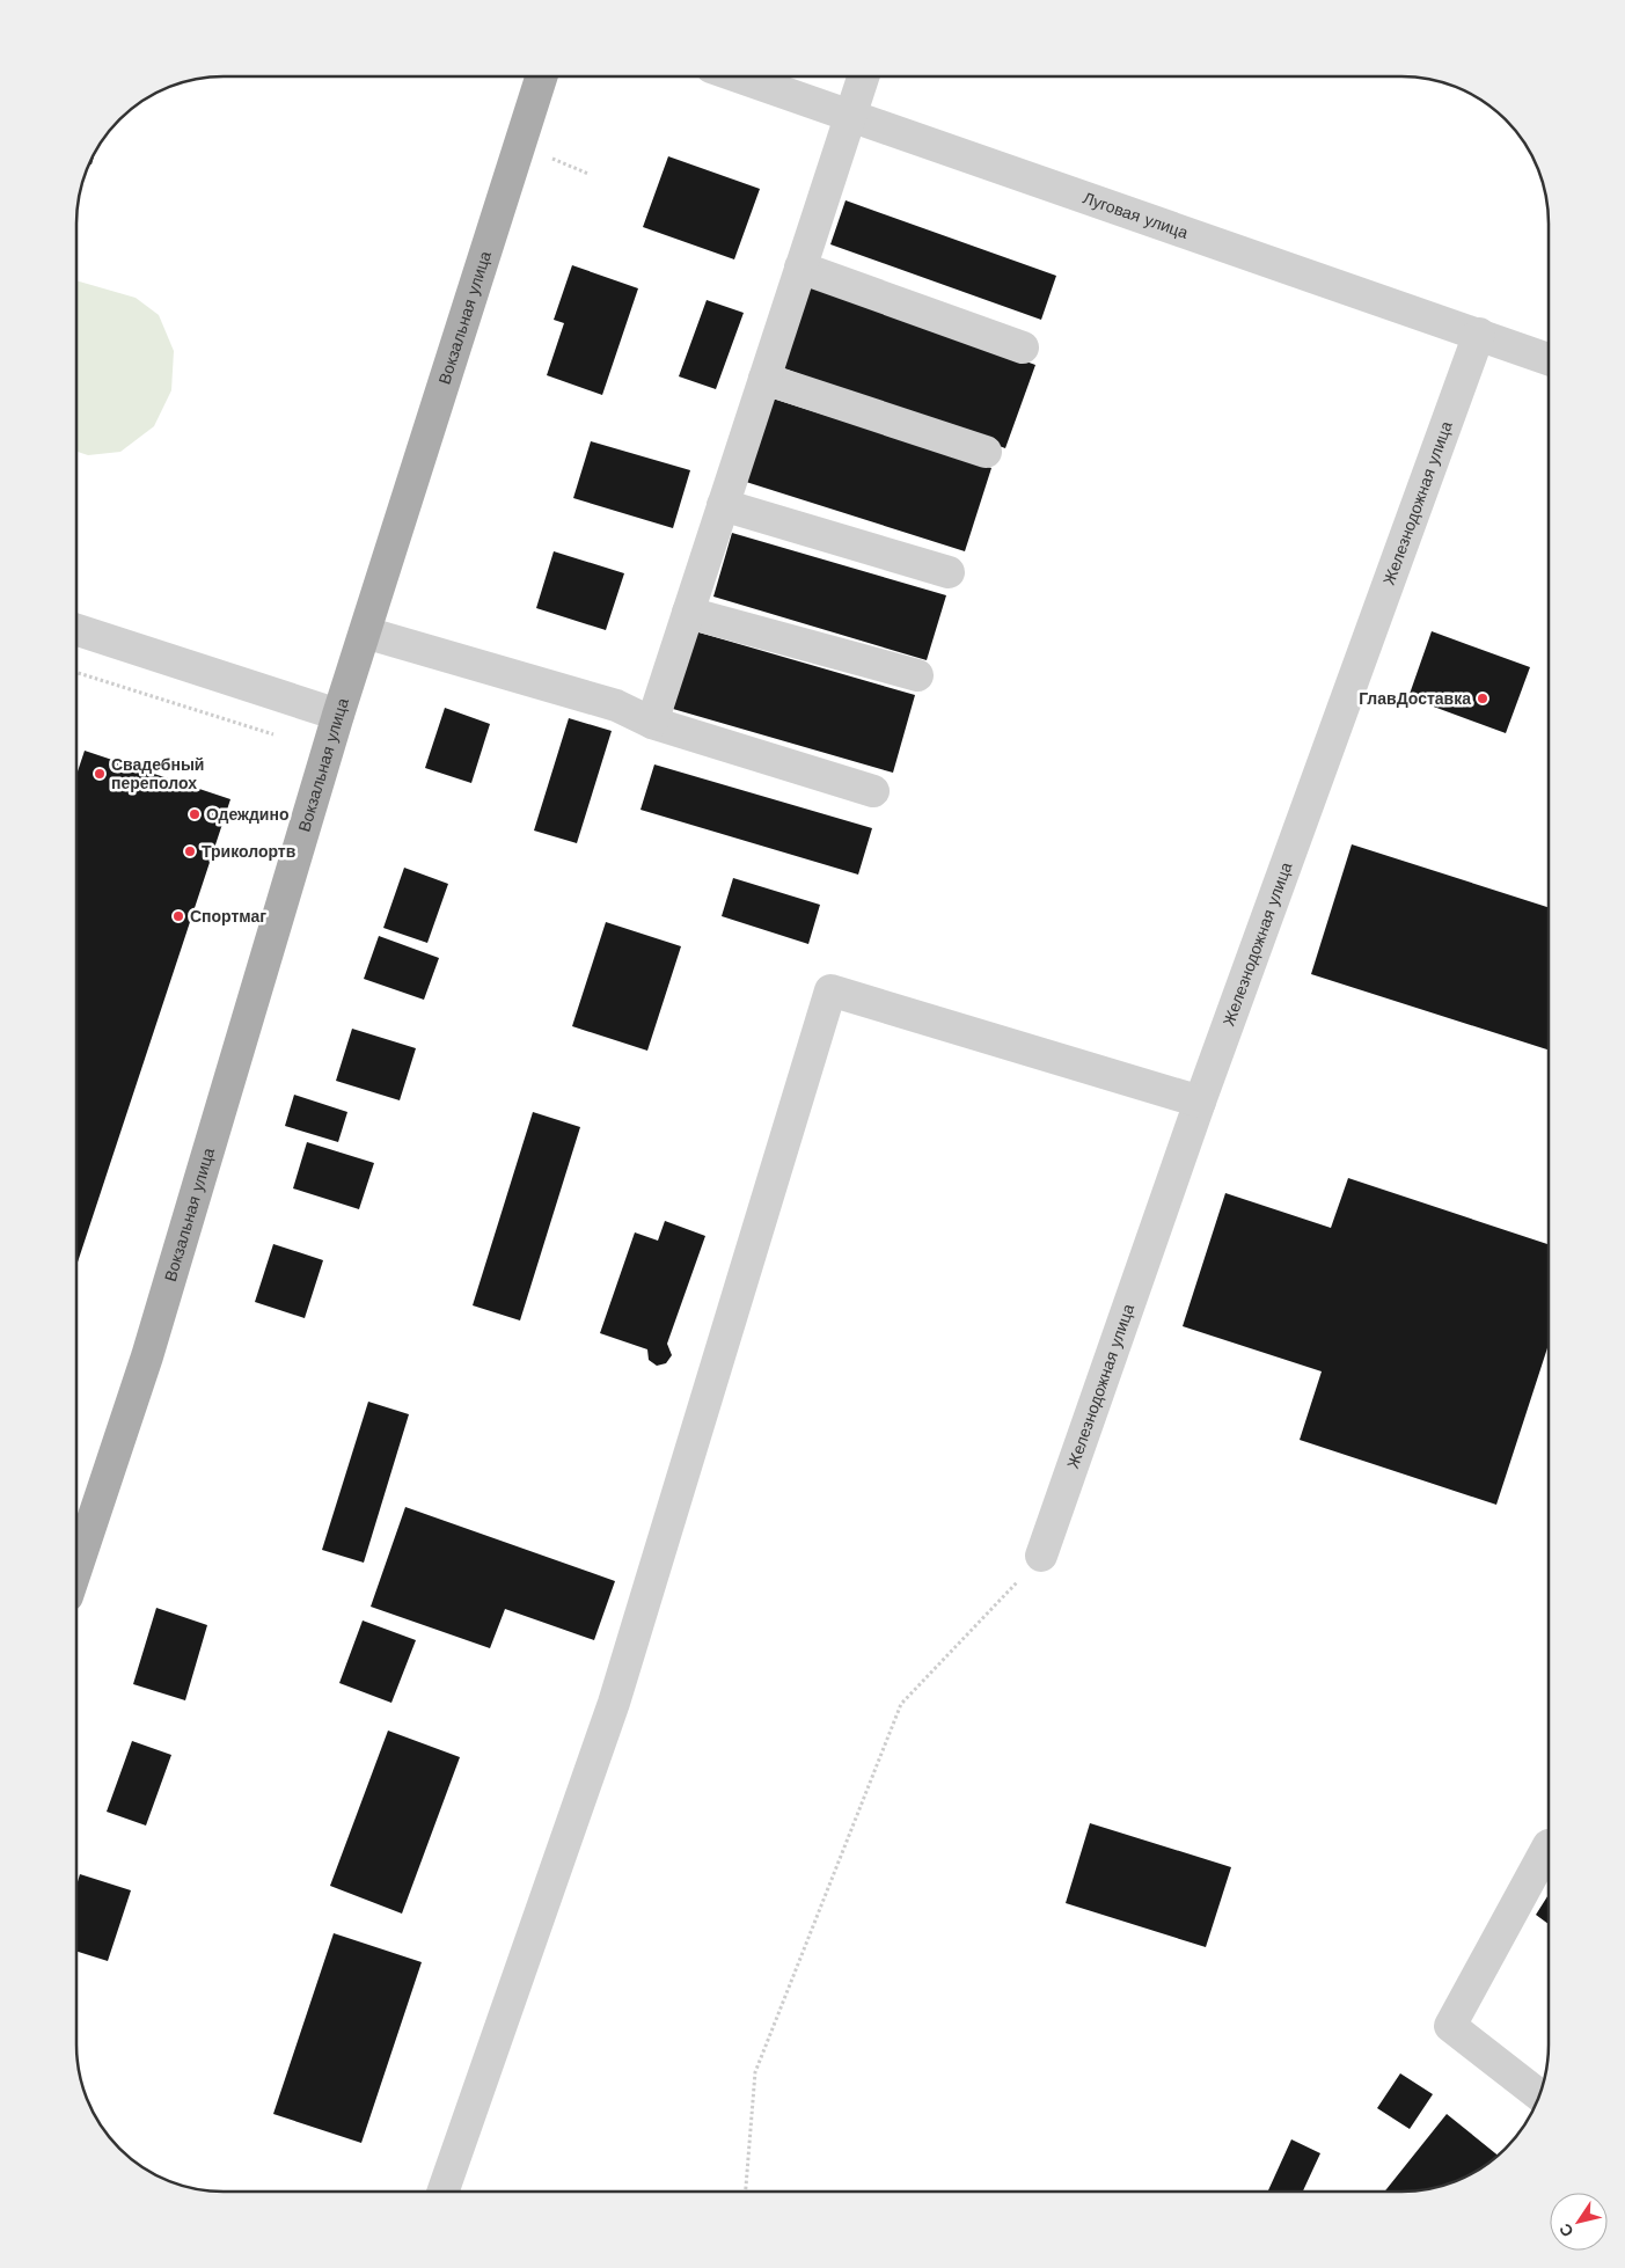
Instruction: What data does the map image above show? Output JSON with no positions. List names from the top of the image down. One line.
{"streets":{"main road":["Вокзальная улица"],"street":["Луговая улица","Железнодожная улица"]},"crossings":[["Луговая улица","Железнодожная улица"]],"places":["ГлавДоставка","Свадебный переполох","Одеждино","Триколортв","Спортмаг"],"north":"bottom left"}
